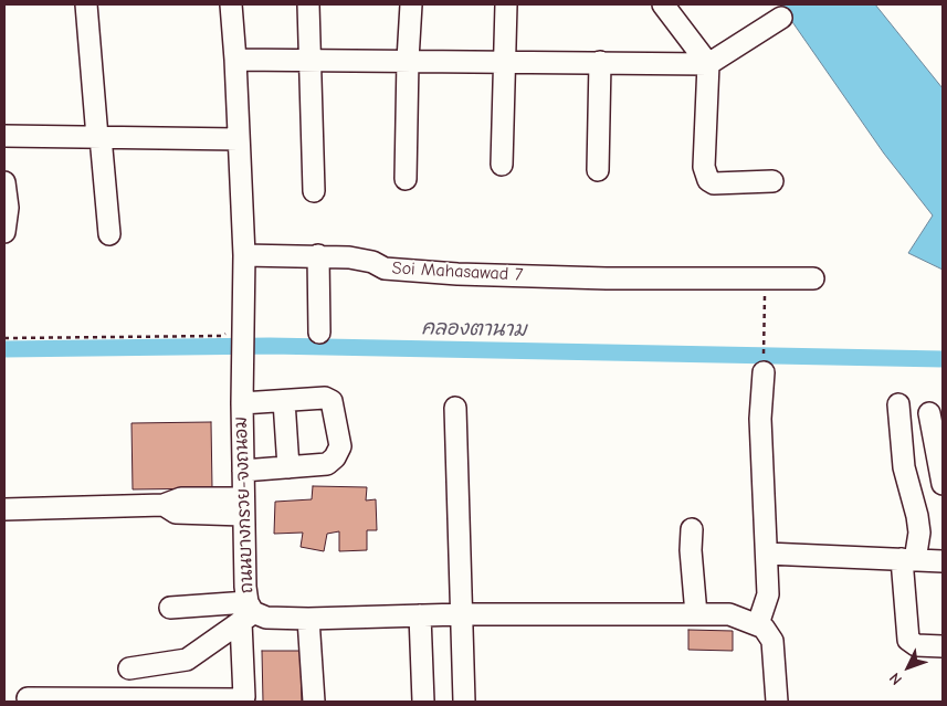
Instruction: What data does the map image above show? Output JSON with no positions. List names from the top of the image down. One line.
{"streets":{"street":["Soi Mahasawad 7","ถนนบางกรวย-จงถนอม"]},"crossings":[["Soi Mahasawad 7","ถนนบางกรวย-จงถนอม"]],"water":["คลองตานาม"],"north":"bottom left"}
